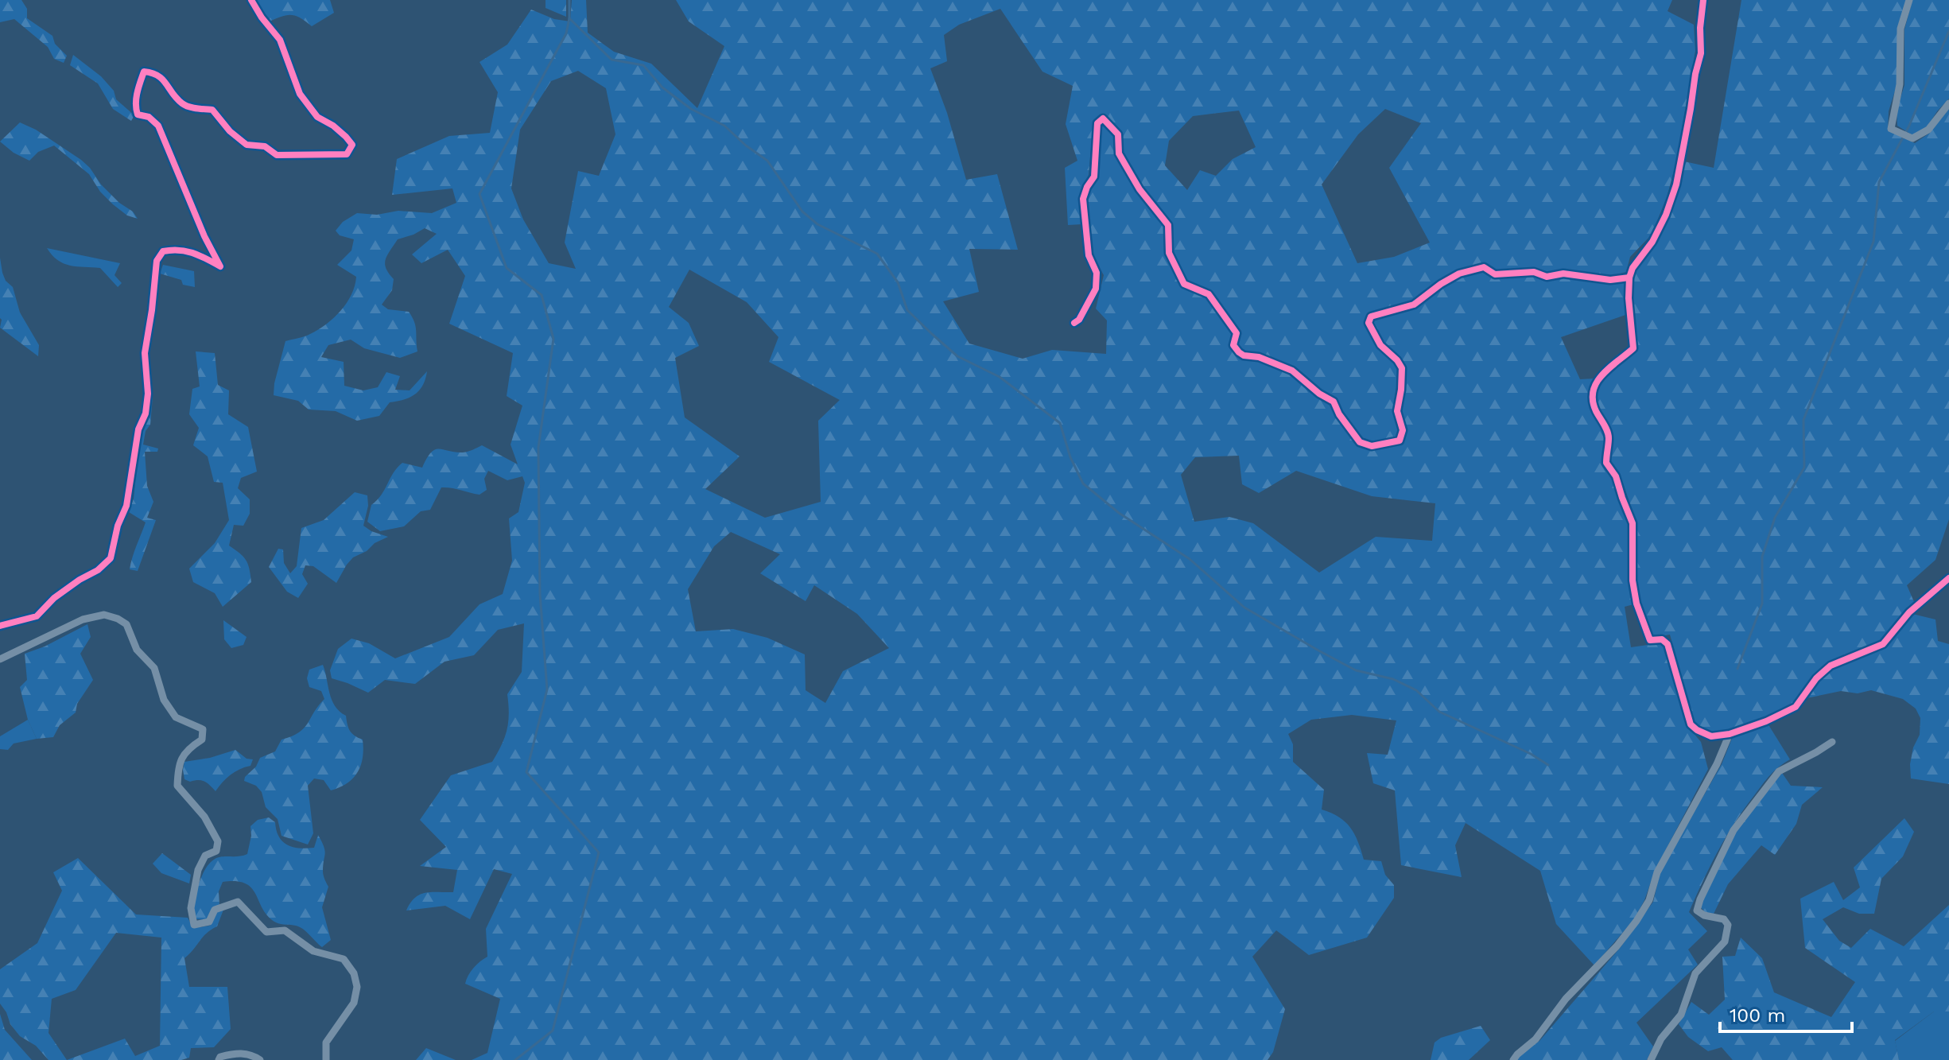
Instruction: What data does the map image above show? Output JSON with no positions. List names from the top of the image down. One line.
{"scale_bar":"100 m"}
